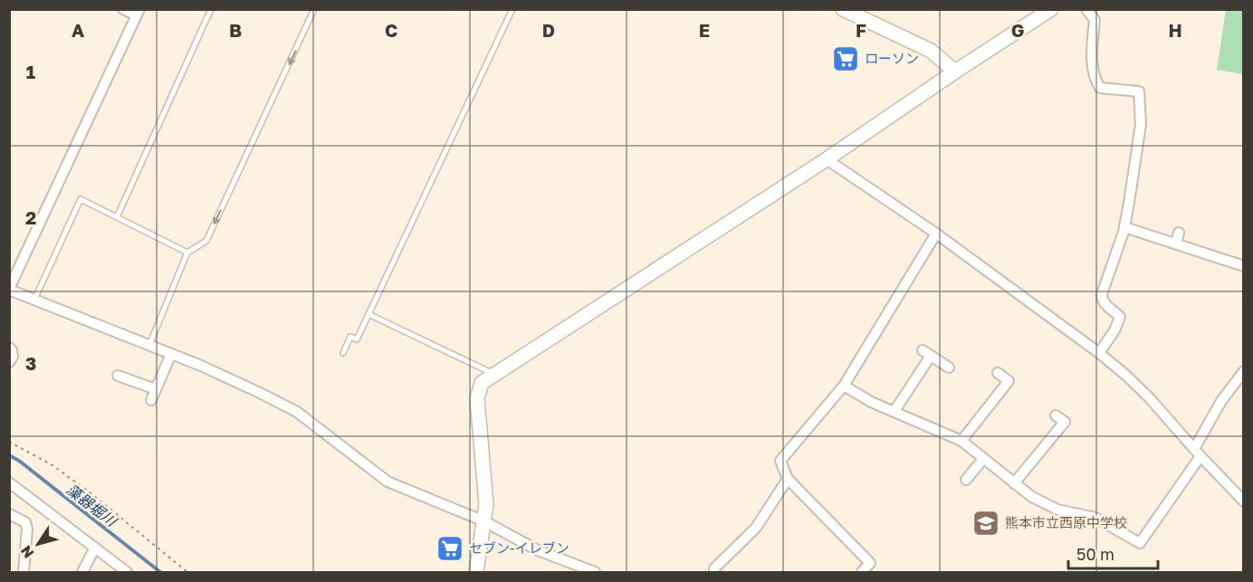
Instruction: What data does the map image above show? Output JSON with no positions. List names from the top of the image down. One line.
{"water":["藻器堀川"],"places":{"supermarket":["ローソン","セブン-イレブン"],"school or university":["熊本市立西原中学校"]},"scale_bar":"50 m","north":"bottom left","grid":{"columns":["A","B","C","D","E","F","G","H"],"rows":["1","2","3"]}}
